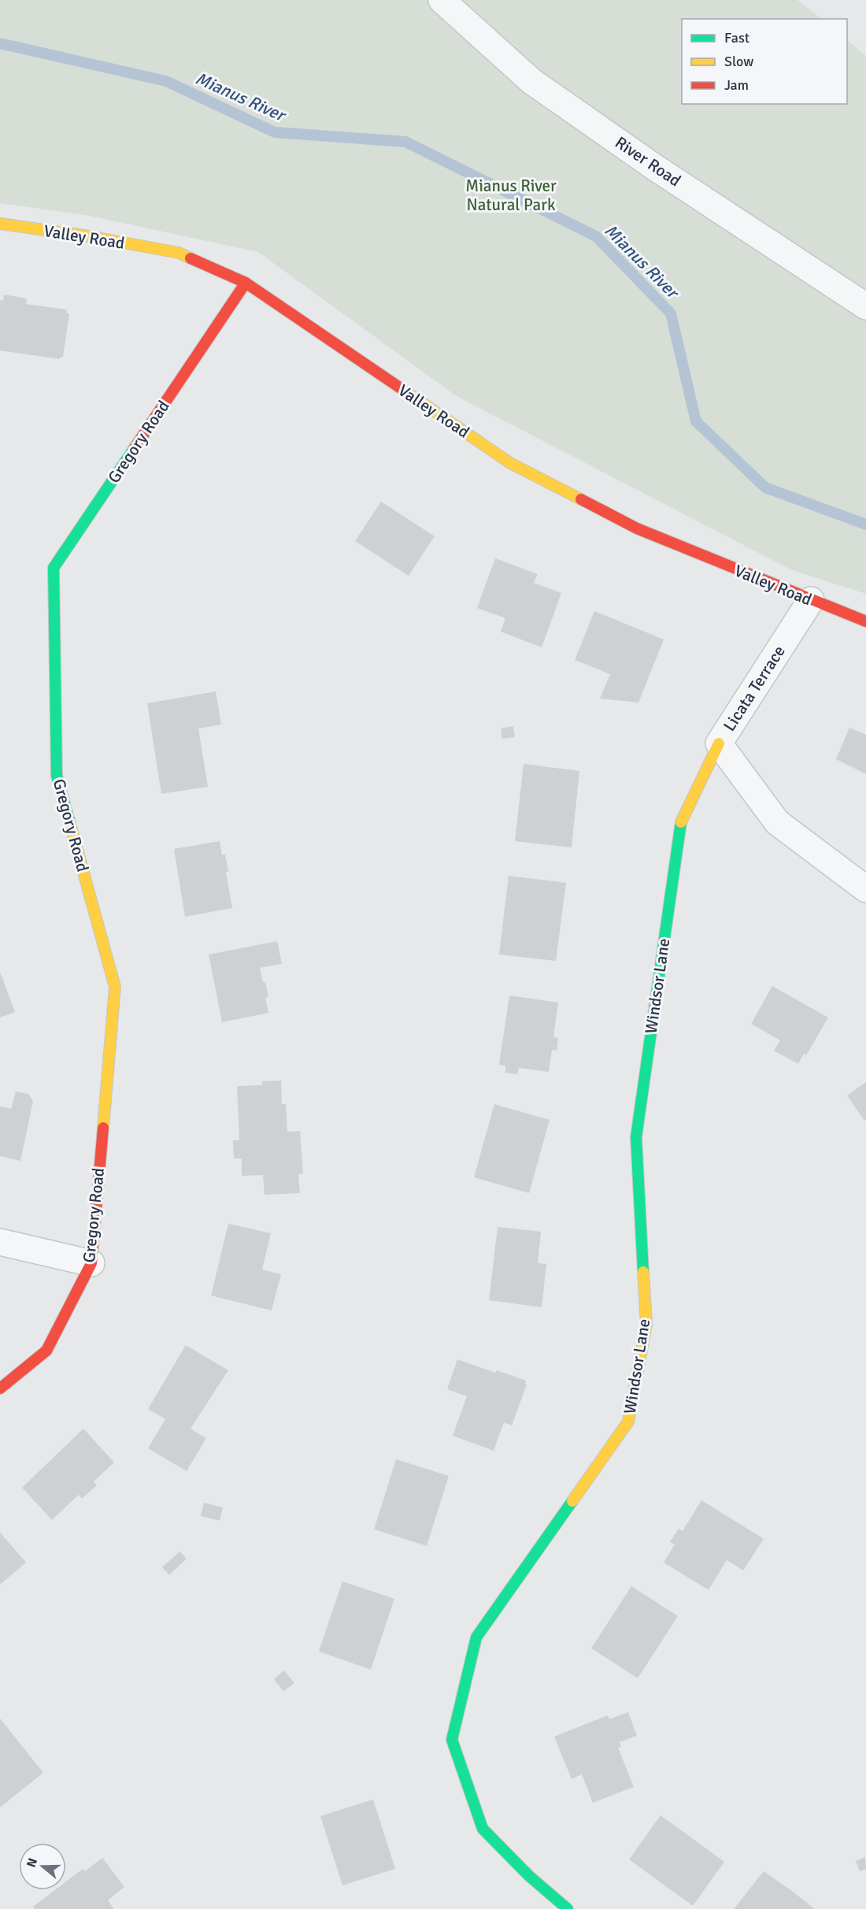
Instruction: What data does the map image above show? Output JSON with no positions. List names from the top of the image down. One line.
{"streets":{"street":["River Road","Valley Road","Gregory Road","Licata Terrace","Windsor Lane"]},"crossings":[["Valley Road","Gregory Road"],["Valley Road","Licata Terrace"],["Licata Terrace","Windsor Lane"]],"water":["Mianus River"],"parks":["Mianus River Natural Park"],"legend":["Fast","Slow","Jam"],"north":"left"}
